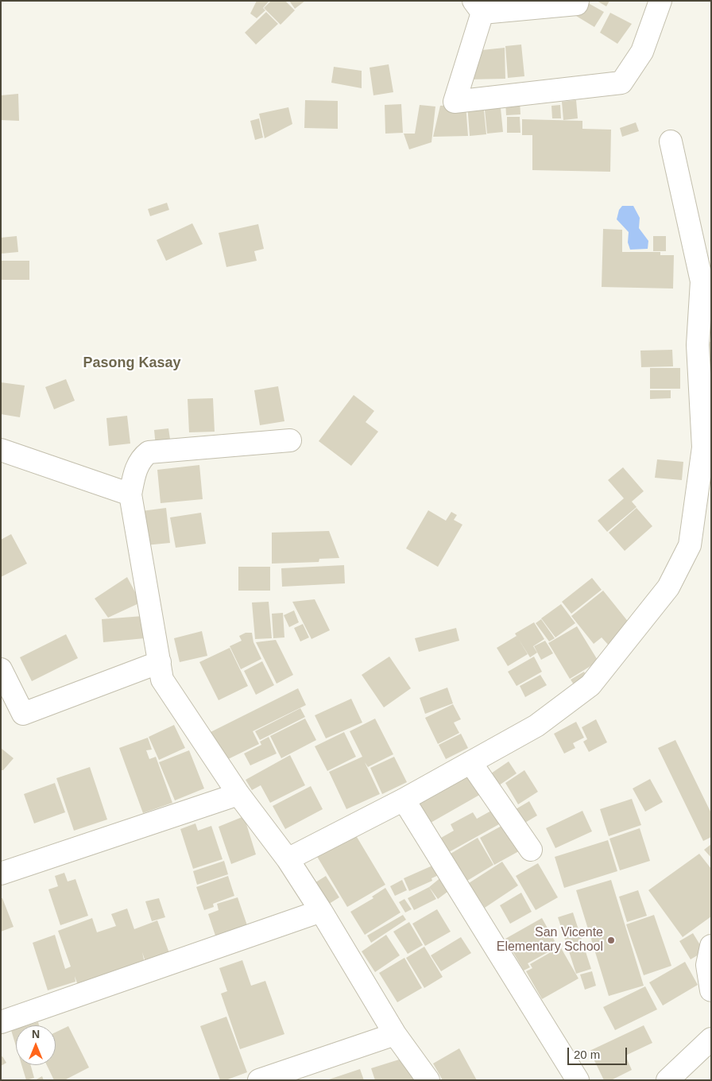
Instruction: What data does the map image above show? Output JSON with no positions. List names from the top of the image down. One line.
{"districts":["Pasong Kasay"],"places":["San Vicente Elementary School"],"scale_bar":"20 m","north":"top"}
